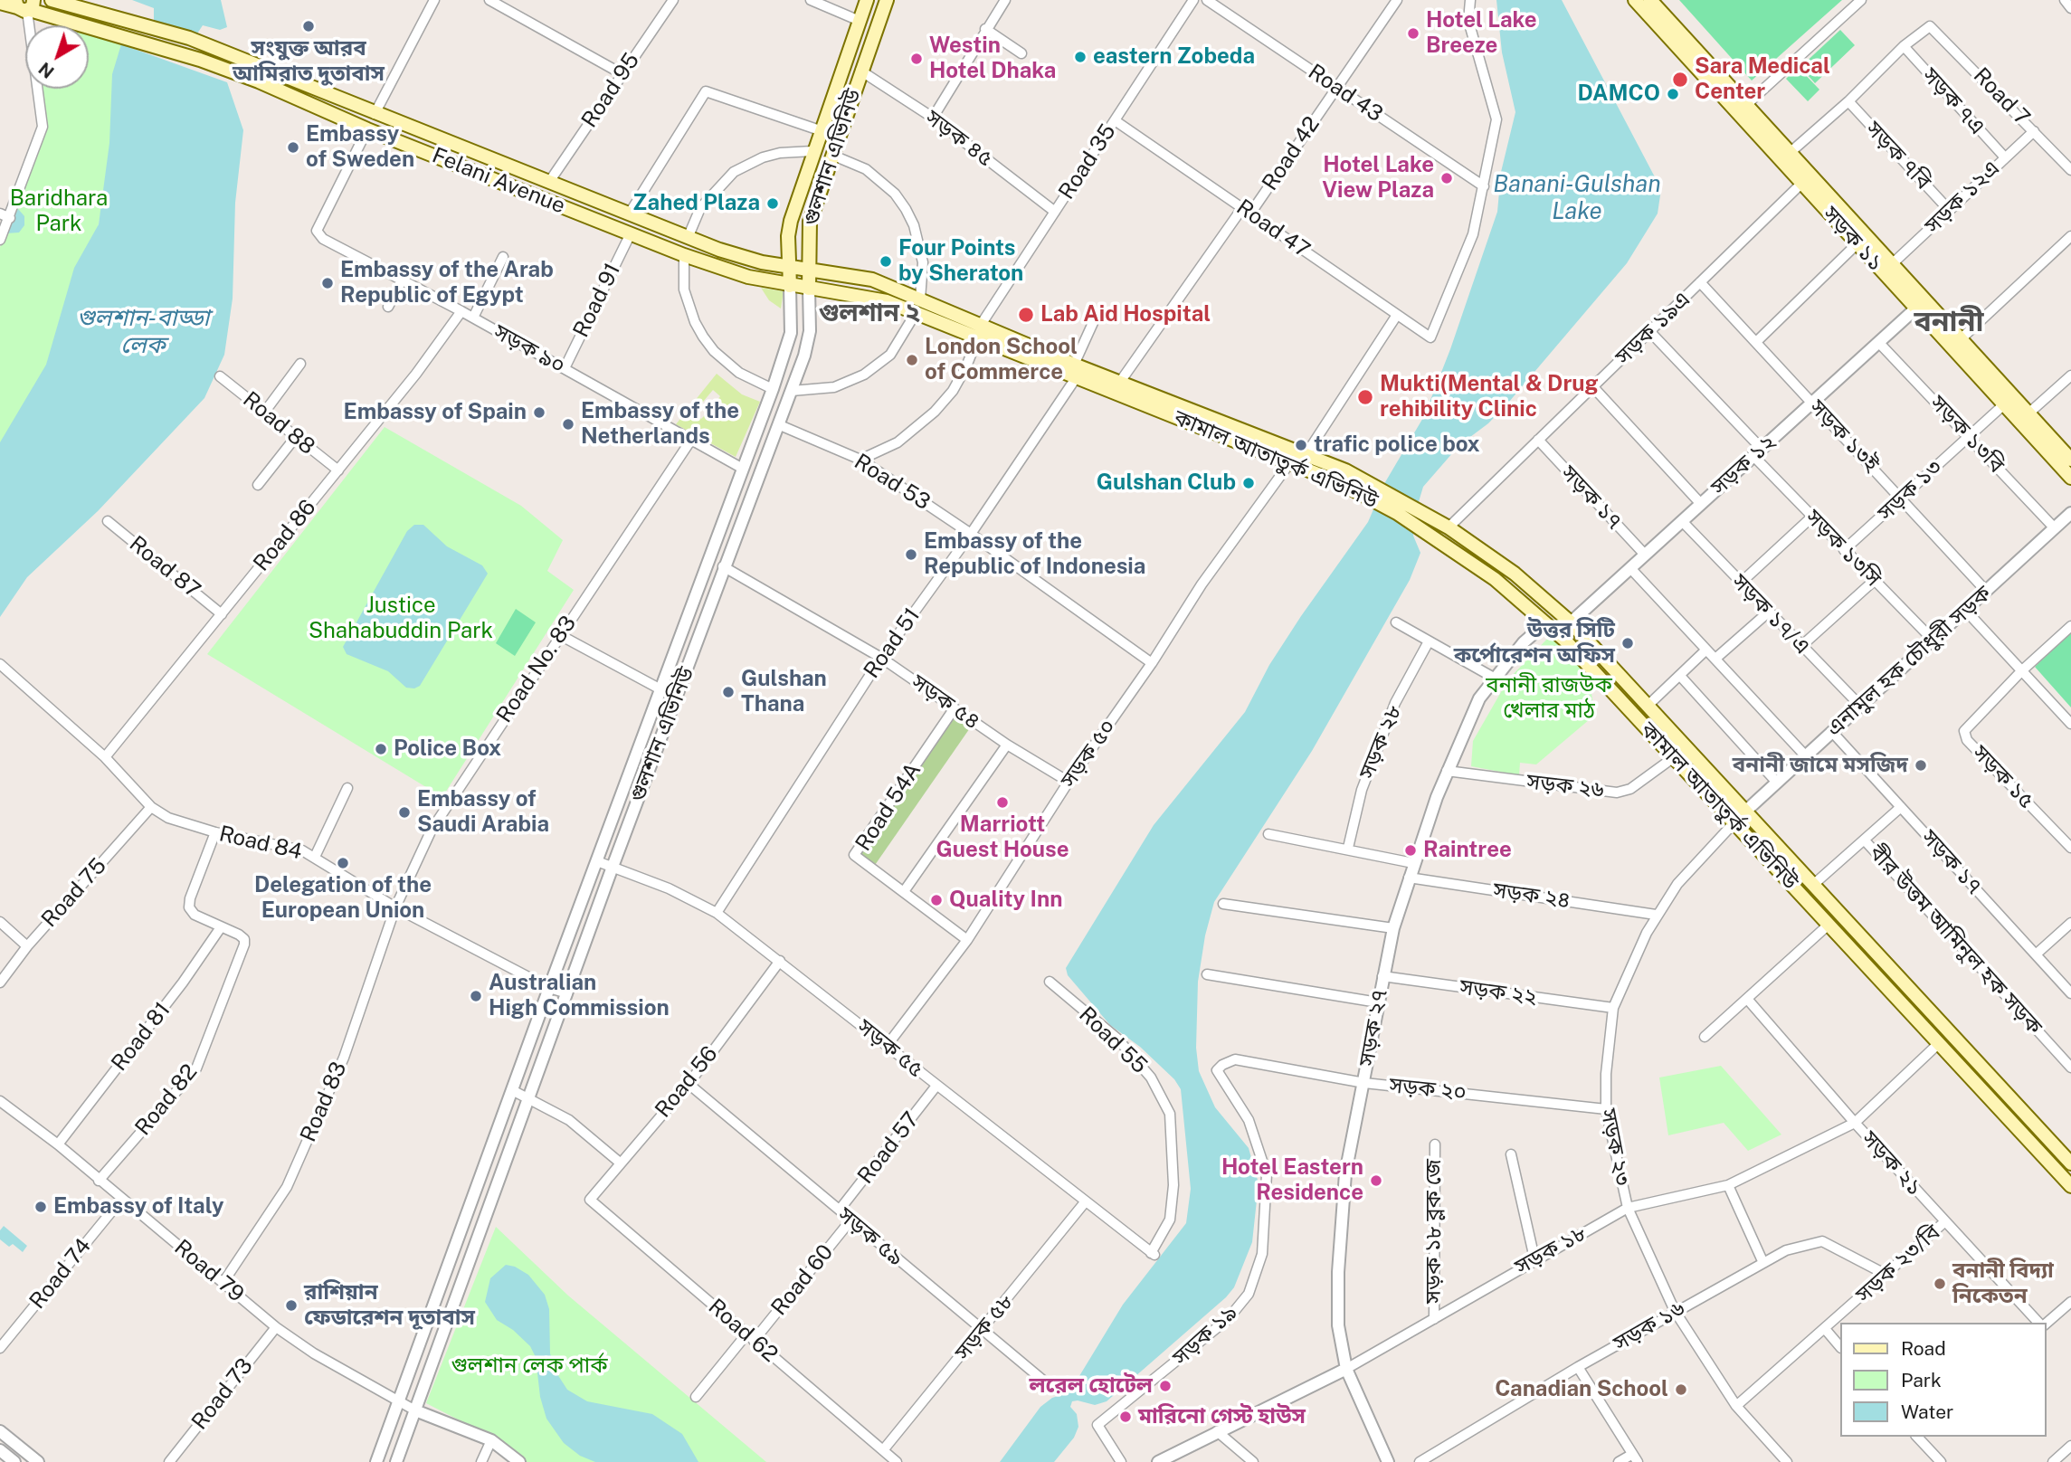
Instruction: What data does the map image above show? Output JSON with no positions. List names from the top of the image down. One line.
{"streets":{"main road":["গুলশান এভিনিউ","Felani Avenue","সড়ক ১১","কামাল আতাতুর্ক এভিনিউ"],"street":["Road 95","Road 43","Road 7","সড়ক ৭এ","সড়ক ৪৫","Road 42","সড়ক ৭বি","Road 35","সড়ক ১২এ","Road 47","Road 91","সড়ক ১৯এ","সড়ক ৯০","Road 88","সড়ক ১৩বি","সড়ক ১৩ই","সড়ক ১২","Road 53","সড়ক ১৩","সড়ক ১৭","Road 86","সড়ক ১৩সি","Road 87","সড়ক ১৭/এ","Road 51","এনামুল হক চৌধুরী সড়ক","Road No. 83","সড়ক ৫৪","সড়ক ২৮","সড়ক ৫০","সড়ক ১৫","সড়ক ২৬","Road 54A","Road 84","Road 75","সড়ক ২৪","বীর উত্তম আমিনুল হক সড়ক","সড়ক ২২","সড়ক ২৭","Road 81","Road 55","সড়ক ৫৫","Road 56","সড়ক ২০","Road 82","Road 83","সড়ক ২৩","Road 57","সড়ক ২১","সড়ক ১৮ ব্লক জে","সড়ক ৫৯","সড়ক ১৮","সড়ক ২৩/বি","Road 79","Road 74","Road 60","সড়ক ১৬","সড়ক ৫৮","Road 62","সড়ক ১৯","Road 73"]},"crossings":[["Road 95","Felani Avenue"],["Road 43","Road 42"],["Road 43","Road 47"],["Road 7","সড়ক ৭এ"],["Road 7","সড়ক ১২এ"],["সড়ক ৭এ","সড়ক ১২এ"],["সড়ক ৪৫","গুলশান এভিনিউ"],["সড়ক ৪৫","Road 35"],["Road 42","Road 47"],["Road 42","কামাল আতাতুর্ক এভিনিউ"],["সড়ক ৭বি","সড়ক ১২এ"],["গুলশান এভিনিউ","Felani Avenue"],["গুলশান এভিনিউ","সড়ক ৯০"],["গুলশান এভিনিউ","কামাল আতাতুর্ক এভিনিউ"],["গুলশান এভিনিউ","Road 53"],["গুলশান এভিনিউ","সড়ক ৫৪"],["গুলশান এভিনিউ","Road 84"],["গুলশান এভিনিউ","সড়ক ৫৫"],["গুলশান এভিনিউ","Road 79"],["Road 35","Road 47"],["Road 35","কামাল আতাতুর্ক এভিনিউ"],["Felani Avenue","Road 91"],["Felani Avenue","সড়ক ৯০"],["Felani Avenue","কামাল আতাতুর্ক এভিনিউ"],["সড়ক ১২এ","সড়ক ১১"],["Road 47","সড়ক ৫০"],["সড়ক ১১","সড়ক ১৯এ"],["সড়ক ১১","সড়ক ১২"],["সড়ক ১১","সড়ক ১৩"],["Road 91","সড়ক ৯০"],["সড়ক ১৯এ","সড়ক ১৩ই"],["সড়ক ১৯এ","কামাল আতাতুর্ক এভিনিউ"],["সড়ক ১৯এ","সড়ক ১৭"],["সড়ক ১৯এ","সড়ক ১৩সি"],["সড়ক ৯০","Road 86"],["সড়ক ৯০","Road No. 83"],["Road 88","Road 86"],["সড়ক ১৩বি","সড়ক ১২"],["সড়ক ১৩বি","সড়ক ১৩"],["সড়ক ১৩বি","এনামুল হক চৌধুরী সড়ক"],["সড়ক ১৩ই","সড়ক ১২"],["সড়ক ১৩ই","সড়ক ১৩"],["সড়ক ১৩ই","এনামুল হক চৌধুরী সড়ক"],["কামাল আতাতুর্ক এভিনিউ","সড়ক ১২"],["কামাল আতাতুর্ক এভিনিউ","Road 51"],["কামাল আতাতুর্ক এভিনিউ","এনামুল হক চৌধুরী সড়ক"],["কামাল আতাতুর্ক এভিনিউ","সড়ক ৫০"],["কামাল আতাতুর্ক এভিনিউ","সড়ক ২৬"],["কামাল আতাতুর্ক এভিনিউ","সড়ক ২৭"],["কামাল আতাতুর্ক এভিনিউ","সড়ক ২৩"],["কামাল আতাতুর্ক এভিনিউ","সড়ক ১৮"],["সড়ক ১২","সড়ক ১৭"],["সড়ক ১২","সড়ক ১৩সি"],["সড়ক ১২","সড়ক ১৭/এ"],["Road 53","Road 51"],["Road 53","সড়ক ৫০"],["সড়ক ১৩","সড়ক ১৩সি"],["সড়ক ১৭","এনামুল হক চৌধুরী সড়ক"],["Road 86","Road 87"],["Road 86","Road 84"],["সড়ক ১৩সি","এনামুল হক চৌধুরী সড়ক"],["সড়ক ১৭/এ","এনামুল হক চৌধুরী সড়ক"],["Road 51","সড়ক ৫৪"],["Road 51","সড়ক ৫৫"],["Road No. 83","Road 84"],["Road No. 83","Road 83"],["সড়ক ৫৪","সড়ক ৫০"],["সড়ক ৫৪","Road 54A"],["সড়ক ৫০","Road 54A"],["সড়ক ৫০","সড়ক ৫৫"],["সড়ক ২৬","সড়ক ২৭"],["Road 84","Road 75"],["Road 84","Road 83"],["সড়ক ২৪","সড়ক ২৭"],["সড়ক ২৪","সড়ক ২৩"],["সড়ক ২২","সড়ক ২৭"],["সড়ক ২২","সড়ক ২৩"],["সড়ক ২৭","সড়ক ২০"],["সড়ক ২৭","সড়ক ১৮"],["Road 81","Road 82"],["Road 81","Road 79"],["Road 55","সড়ক ৫৫"],["সড়ক ৫৫","Road 56"],["সড়ক ৫৫","Road 57"],["সড়ক ৫৫","সড়ক ৫৮"],["Road 56","সড়ক ৫৯"],["Road 56","Road 62"],["সড়ক ২০","সড়ক ২৩"],["সড়ক ২০","সড়ক ১৯"],["Road 82","Road 79"],["Road 83","Road 79"],["সড়ক ২৩","সড়ক ১৮"],["সড়ক ২৩","সড়ক ২৩/বি"],["সড়ক ২৩","সড়ক ১৬"],["Road 57","সড়ক ৫৯"],["সড়ক ২১","সড়ক ১৮"],["সড়ক ২১","সড়ক ২৩/বি"],["সড়ক ১৮ ব্লক জে","সড়ক ১৮"],["সড়ক ৫৯","Road 60"],["সড়ক ৫৯","সড়ক ৫৮"],["সড়ক ২৩/বি","সড়ক ১৬"],["Road 79","Road 74"],["Road 79","Road 73"],["Road 60","Road 62"],["সড়ক ৫৮","Road 62"]],"districts":["গুলশান ২","বনানী"],"water":["Banani-Gulshan Lake","গুলশান-বাড্ডা লেক"],"parks":["Baridhara Park","Justice Shahabuddin Park","বনানী রাজউক খেলার মাঠ","গুলশান লেক পার্ক"],"places":["সংযুক্ত আরব আমিরাত দুতাবাস","Hotel Lake Breeze","eastern Zobeda","Westin Hotel Dhaka","Sara Medical Center","DAMCO","Embassy of Sweden","Hotel Lake View Plaza","Zahed Plaza","Four Points by Sheraton","Embassy of the Arab Republic of Egypt","Lab Aid Hospital","London School of Commerce","Mukti(Mental & Drug rehibility Clinic","Embassy of Spain","Embassy of the Netherlands","trafic police box","Gulshan Club","Embassy of the Republic of Indonesia","উত্তর সিটি কর্পোরেশন অফিস","Gulshan Thana","Police Box","বনানী জামে মসজিদ","Marriott Guest House","Embassy of Saudi Arabia","Raintree","Delegation of the European Union","Quality Inn","Australian High Commission","Hotel Eastern Residence","Embassy of Italy","বনানী বিদ্যা নিকেতন","রাশিয়ান ফেডারেশন দূতাবাস","লরেল হোটেল","Canadian School","মারিনো গেস্ট হাউস"],"legend":["Road","Park","Water"],"north":"bottom left"}
